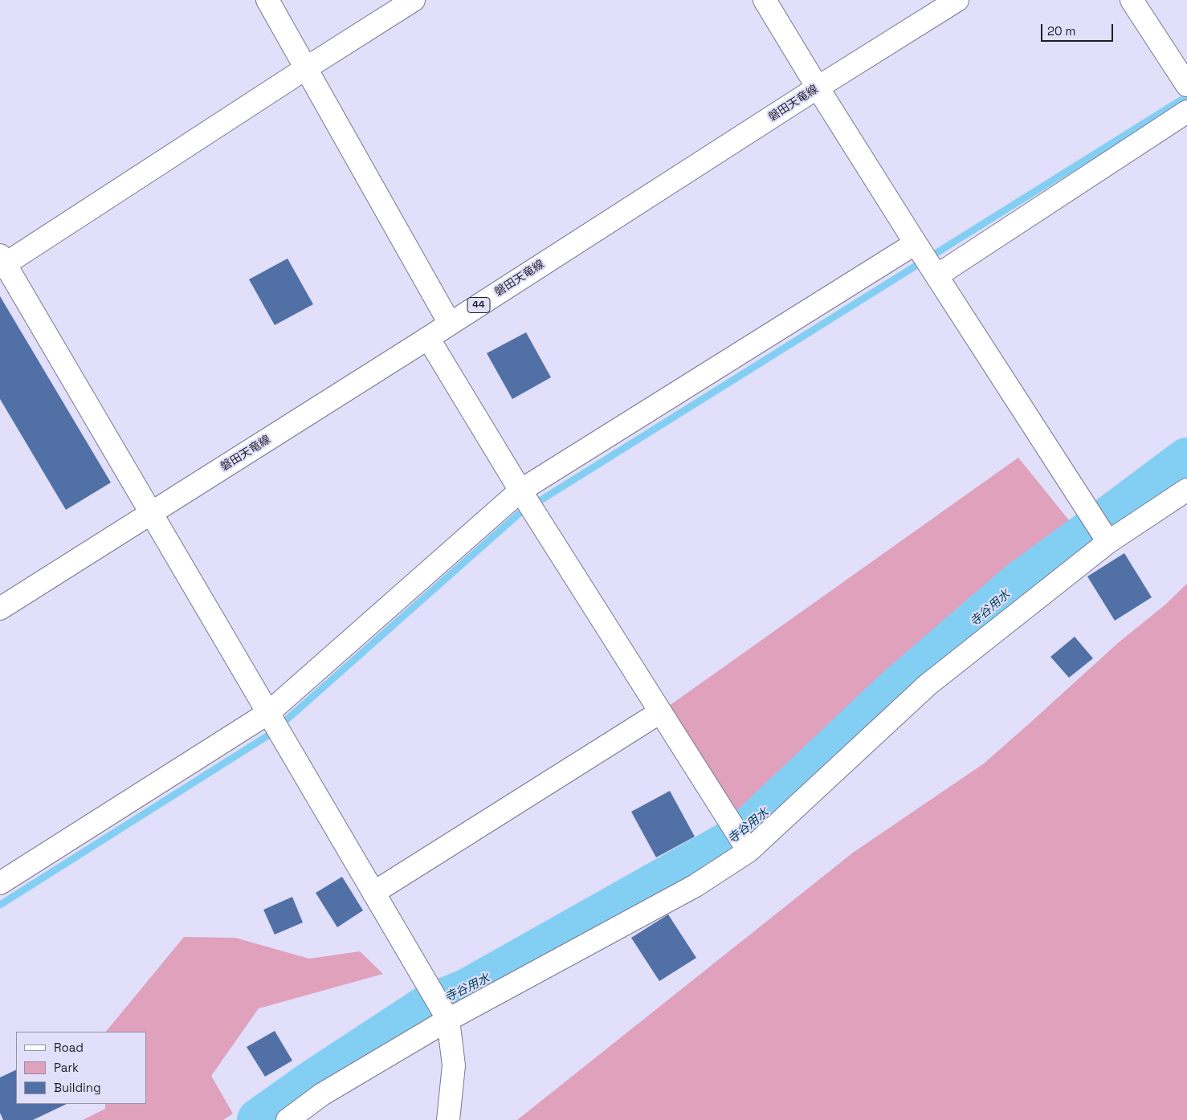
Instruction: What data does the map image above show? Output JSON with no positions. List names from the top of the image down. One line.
{"streets":{"street":["磐田天竜線","44"]},"water":["寺谷用水"],"legend":["Road","Park","Building"],"scale_bar":"20 m"}
